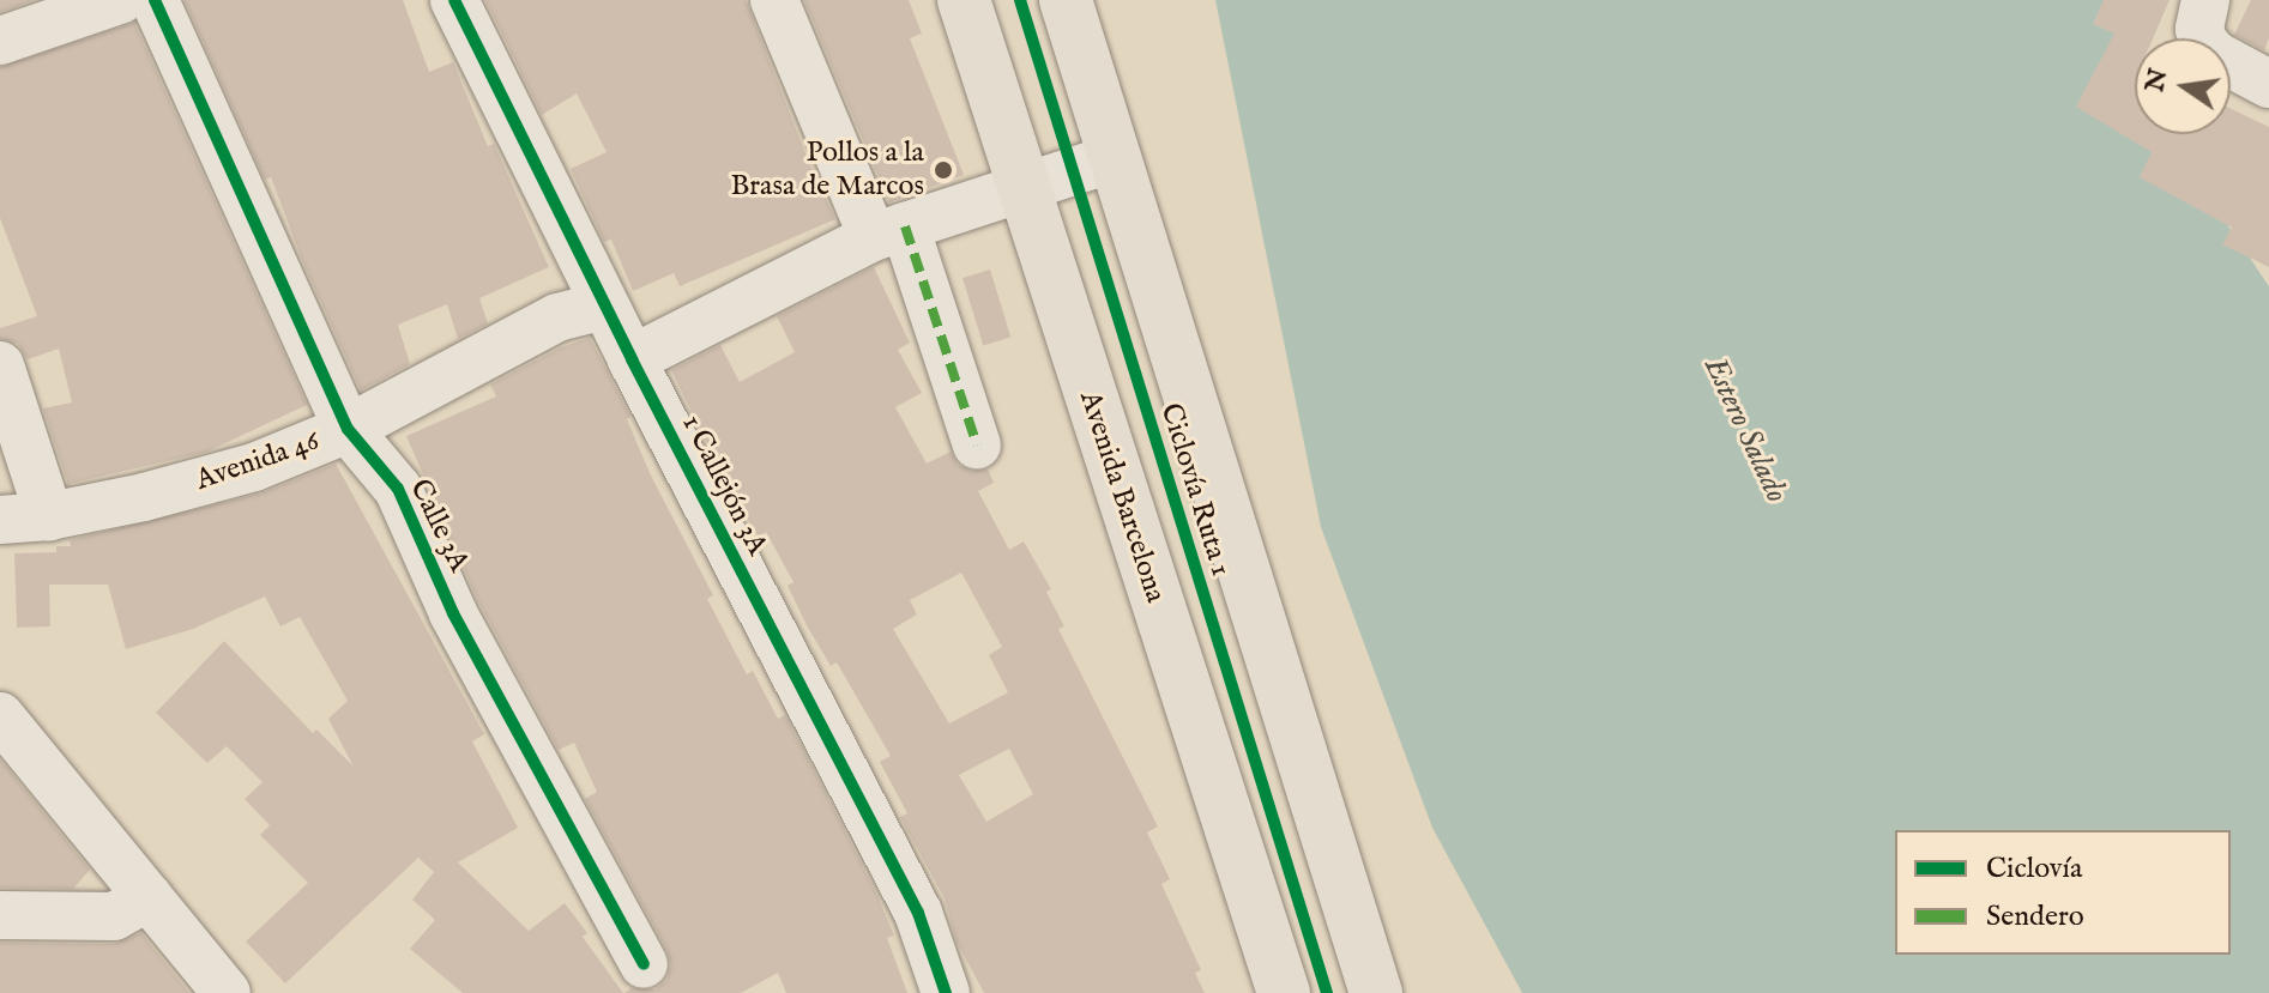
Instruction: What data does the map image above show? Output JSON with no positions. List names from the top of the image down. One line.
{"streets":{"main road":["Avenida Barcelona"],"street":["Avenida 46","1 Callejón 3A","Calle 3A"],"cycle path":["Ciclovía Ruta 1"]},"crossings":[["Avenida 46","1 Callejón 3A"],["Avenida 46","Calle 3A"]],"water":["Estero Salado"],"places":["Pollos a la Brasa de Marcos"],"legend":["Ciclovía","Sendero"],"north":"left"}
